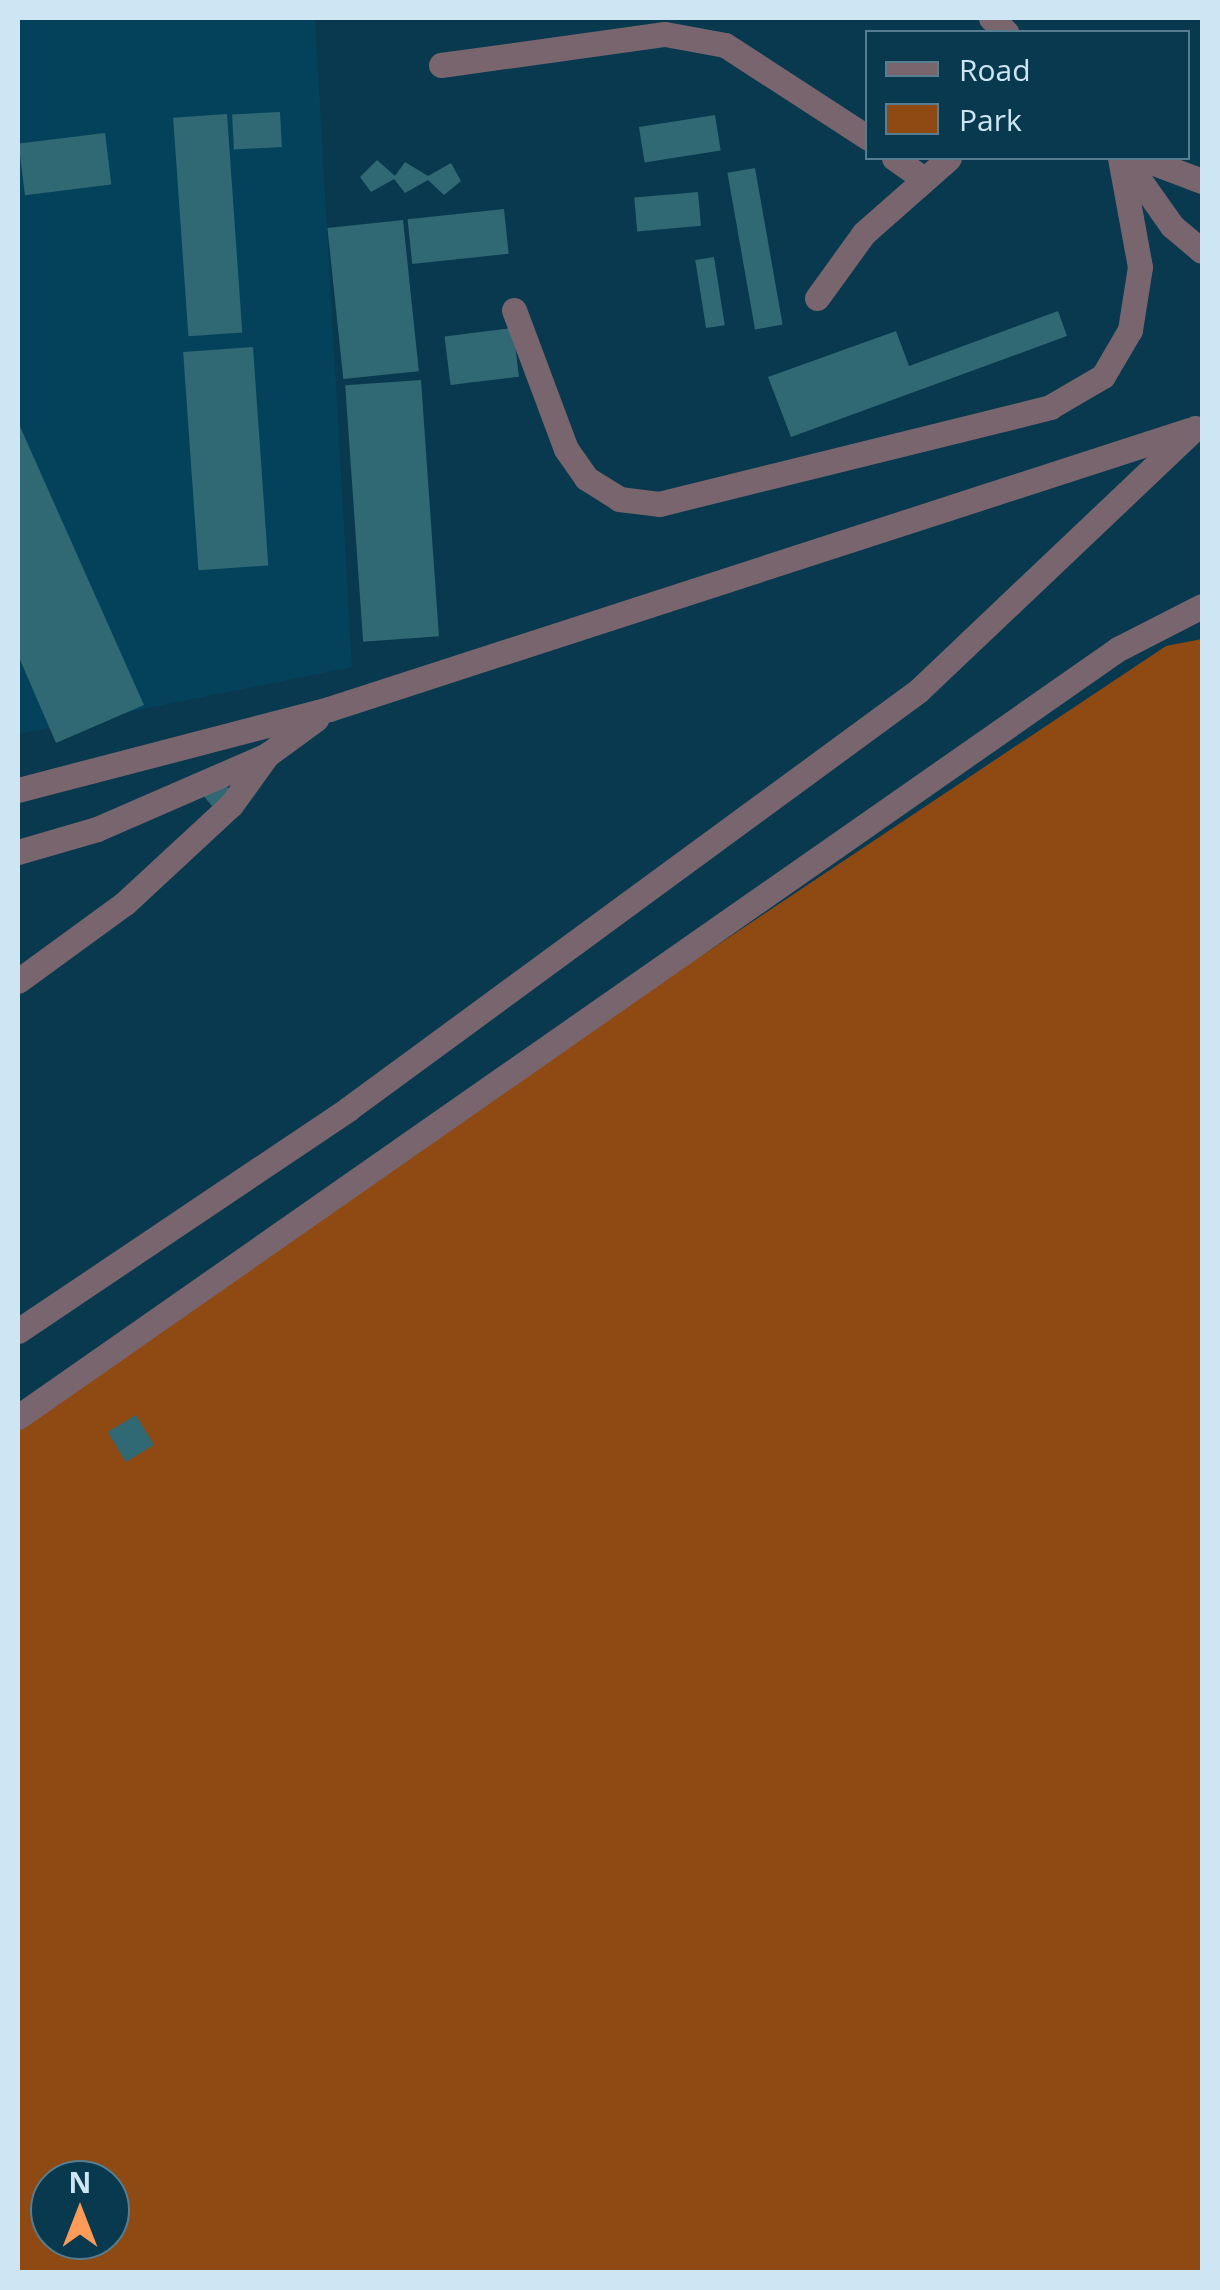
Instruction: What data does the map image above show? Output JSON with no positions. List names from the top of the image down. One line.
{"legend":["Road","Park"],"north":"top"}
